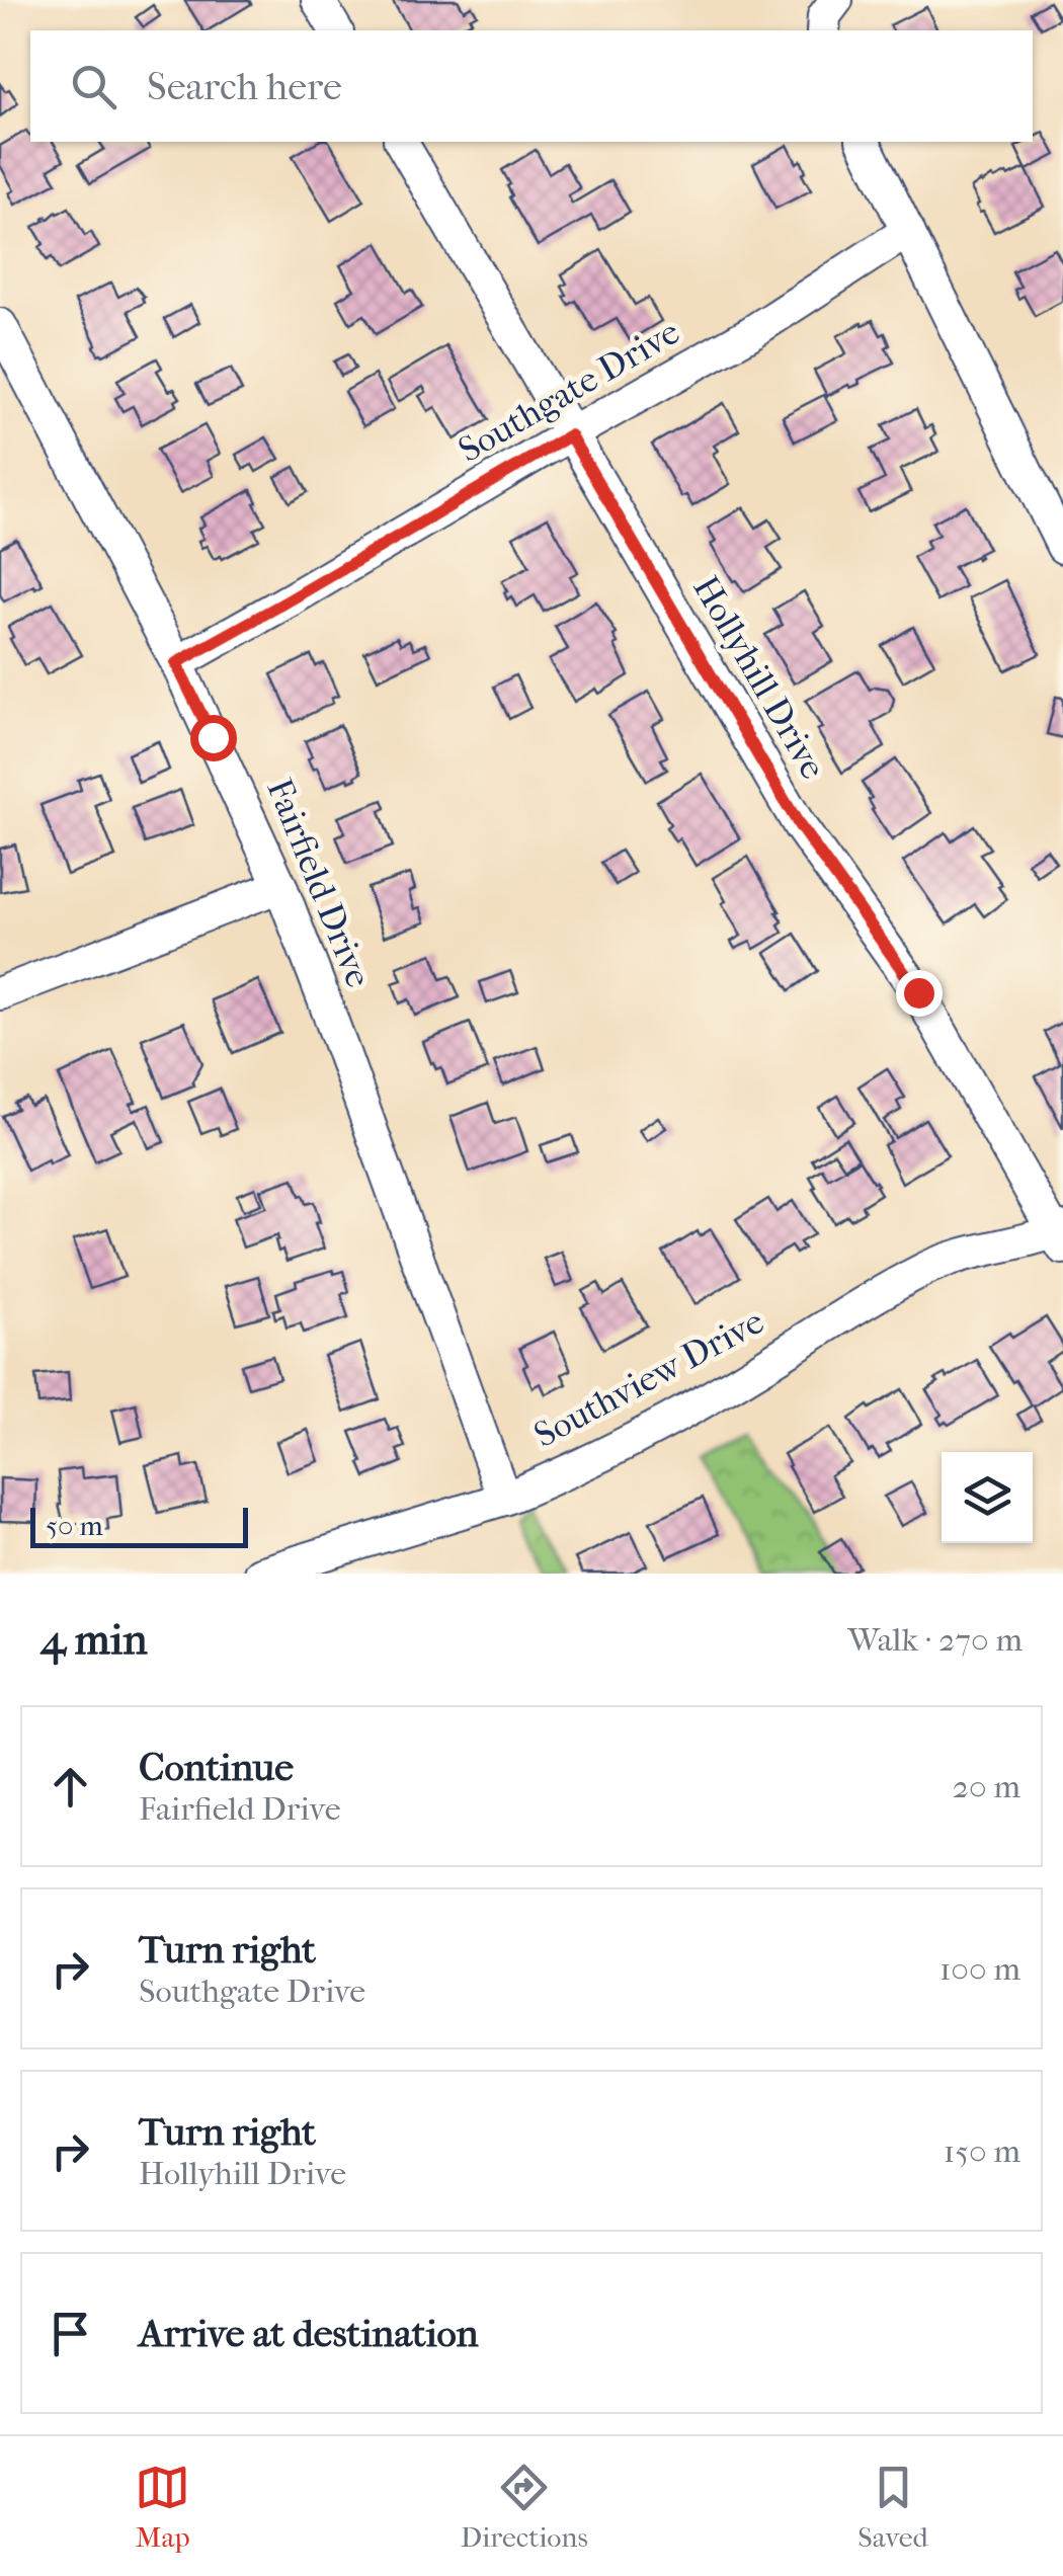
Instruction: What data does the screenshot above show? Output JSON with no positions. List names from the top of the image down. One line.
{"streets":{"street":["Southgate Drive","Hollyhill Drive","Fairfield Drive","Southview Drive"]},"crossings":[["Southgate Drive","Hollyhill Drive"],["Southgate Drive","Fairfield Drive"],["Hollyhill Drive","Southview Drive"],["Fairfield Drive","Southview Drive"]],"scale_bar":"50 m","page":{"search":"Search here","scale":"50 m","heading":["4 min","Walk · 270 m"],"list":[["Continue","Fairfield Drive","20 m"],["Turn right","Southgate Drive","100 m"],["Turn right","Hollyhill Drive","150 m"],"Arrive at destination"],"nav":["Map","Directions","Saved"]}}
